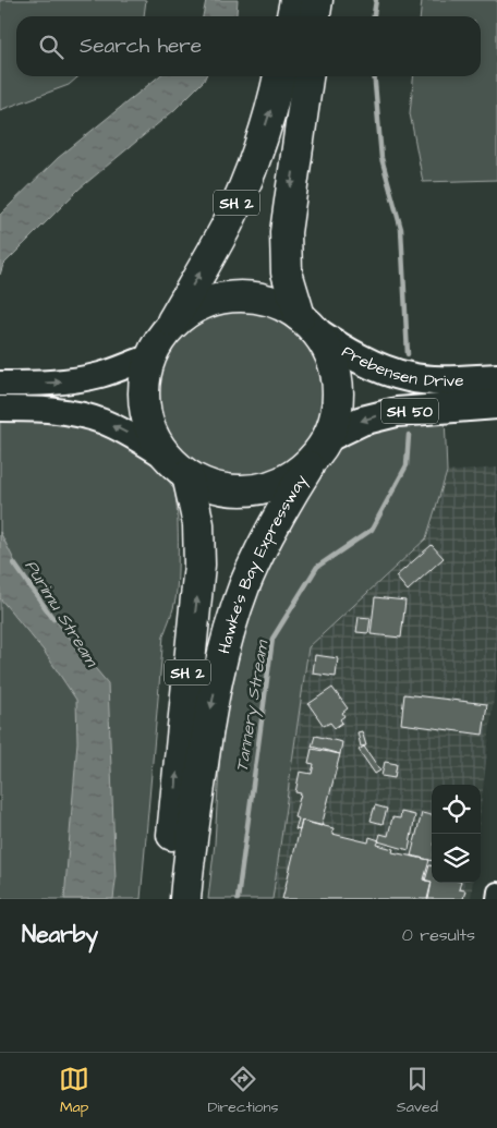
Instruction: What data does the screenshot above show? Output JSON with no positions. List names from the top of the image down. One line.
{"streets":{"highway":["SH 2","SH 50","Hawke's Bay Expressway"],"main road":["Prebensen Drive"]},"crossings":[["SH 2","Prebensen Drive"],["SH 2","SH 50"],["SH 2","Hawke's Bay Expressway"],["Prebensen Drive","SH 50"],["Prebensen Drive","Hawke's Bay Expressway"],["SH 50","Hawke's Bay Expressway"]],"one_way":["Prebensen Drive"],"water":["Purimu Stream","Tannery Stream"],"page":{"search":"Search here","heading":["Nearby","0 results"],"nav":["Map","Directions","Saved"]}}
